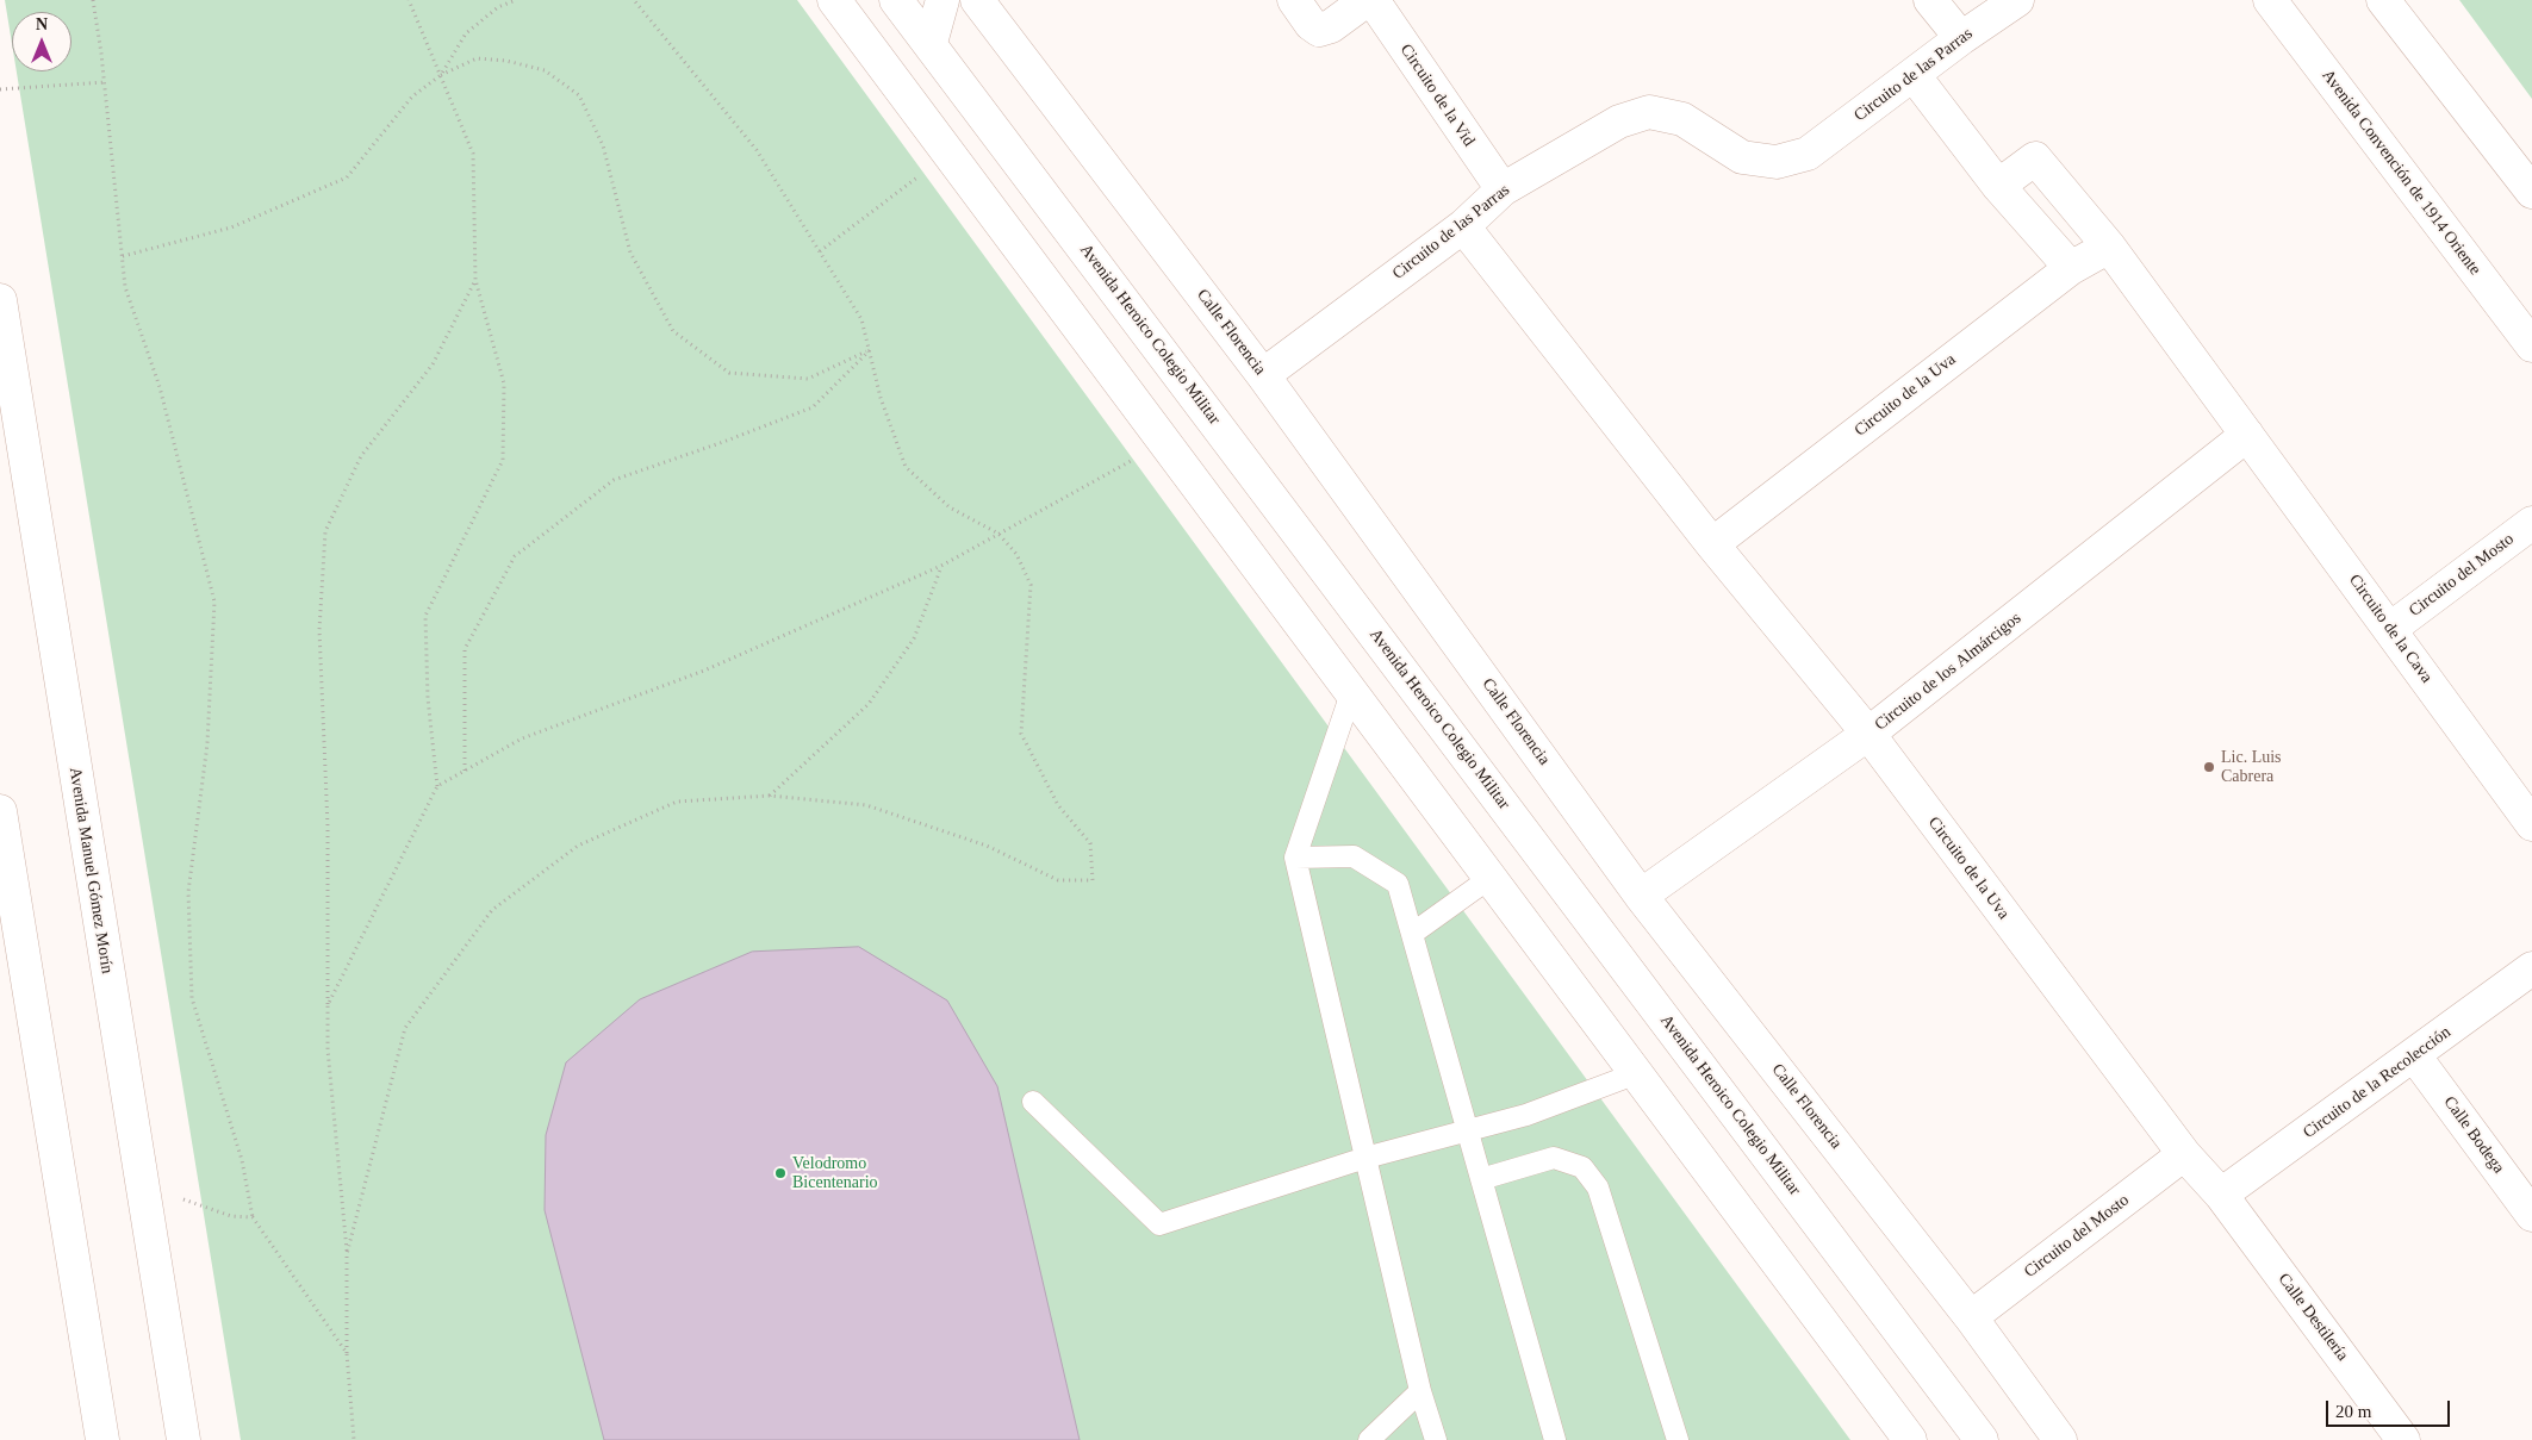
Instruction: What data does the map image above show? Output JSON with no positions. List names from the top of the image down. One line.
{"streets":{"street":["Circuito de las Parras","Circuito de la Vid","Avenida Convención de 1914 Oriente","Calle Florencia","Avenida Heroico Colegio Militar","Circuito de la Uva","Circuito del Mosto","Circuito de la Cava","Circuito de los Almárcigos","Avenida Manuel Gómez Morín","Circuito de la Recolección","Calle Bodega","Calle Destilería"]},"crossings":[["Circuito de las Parras","Circuito de la Vid"],["Circuito de las Parras","Calle Florencia"],["Circuito de las Parras","Circuito de la Uva"],["Calle Florencia","Circuito del Mosto"],["Calle Florencia","Circuito de los Almárcigos"],["Circuito de la Uva","Circuito del Mosto"],["Circuito de la Uva","Circuito de los Almárcigos"],["Circuito de la Uva","Circuito de la Recolección"],["Circuito de la Uva","Calle Destilería"],["Circuito del Mosto","Circuito de la Cava"],["Circuito de la Cava","Circuito de los Almárcigos"],["Circuito de la Recolección","Calle Bodega"],["Circuito de la Recolección","Calle Destilería"]],"places":["Lic. Luis Cabrera","Velodromo Bicentenario"],"scale_bar":"20 m","north":"top"}
